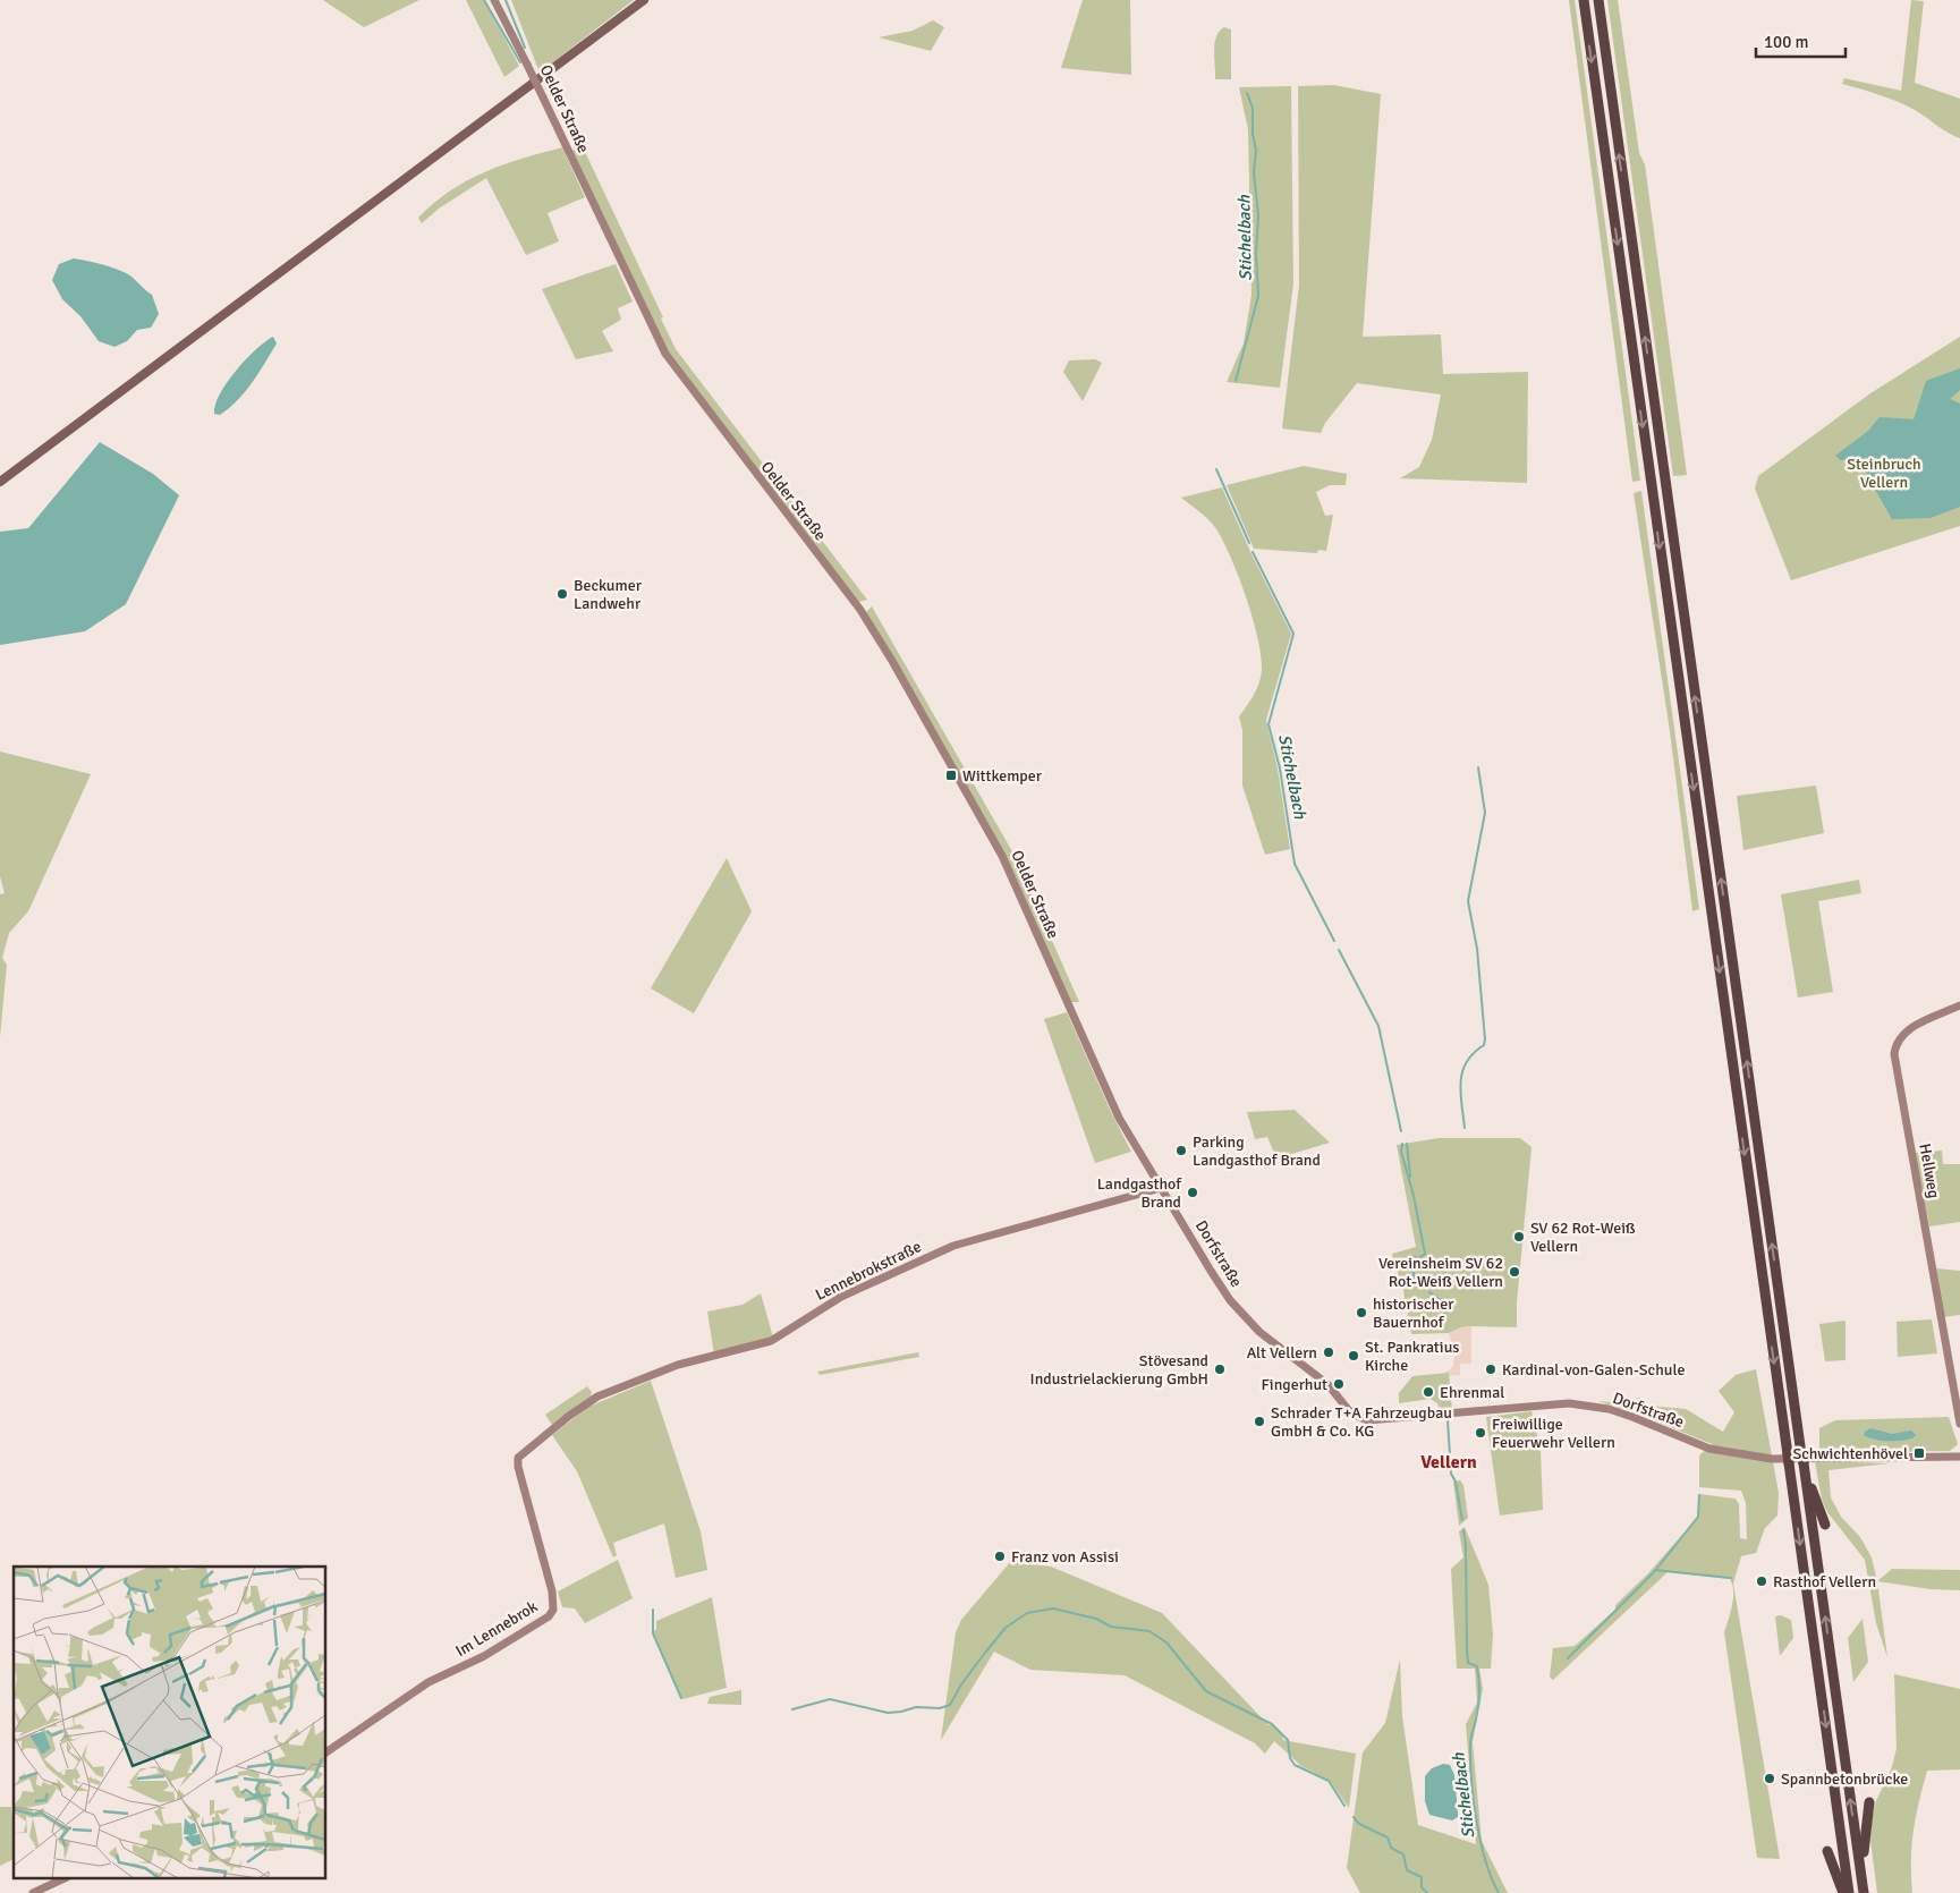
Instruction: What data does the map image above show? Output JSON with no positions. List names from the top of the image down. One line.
{"streets":{"street":["Oelder Straße","Hellweg","Dorfstraße","Lennebrokstraße","Im Lennebrok"]},"crossings":[["Oelder Straße","Dorfstraße"],["Dorfstraße","Lennebrokstraße"],["Lennebrokstraße","Im Lennebrok"]],"districts":["Vellern"],"water":["Stichelbach"],"parks":["Steinbruch Vellern"],"places":{"other":["Beckumer Landwehr","Parking Landgasthof Brand","Landgasthof Brand","SV 62 Rot-Weiß Vellern","Vereinsheim SV 62 Rot-Weiß Vellern","historischer Bauernhof","Alt Vellern","St. Pankratius Kirche","Stövesand Industrielackierung GmbH","Kardinal-von-Galen-Schule","Fingerhut","Ehrenmal","Schrader T+A Fahrzeugbau GmbH & Co. KG","Freiwillige Feuerwehr Vellern","Franz von Assisi","Rasthof Vellern","Spannbetonbrücke"],"transit":["Wittkemper","Schwichtenhövel"]},"scale_bar":"100 m"}
